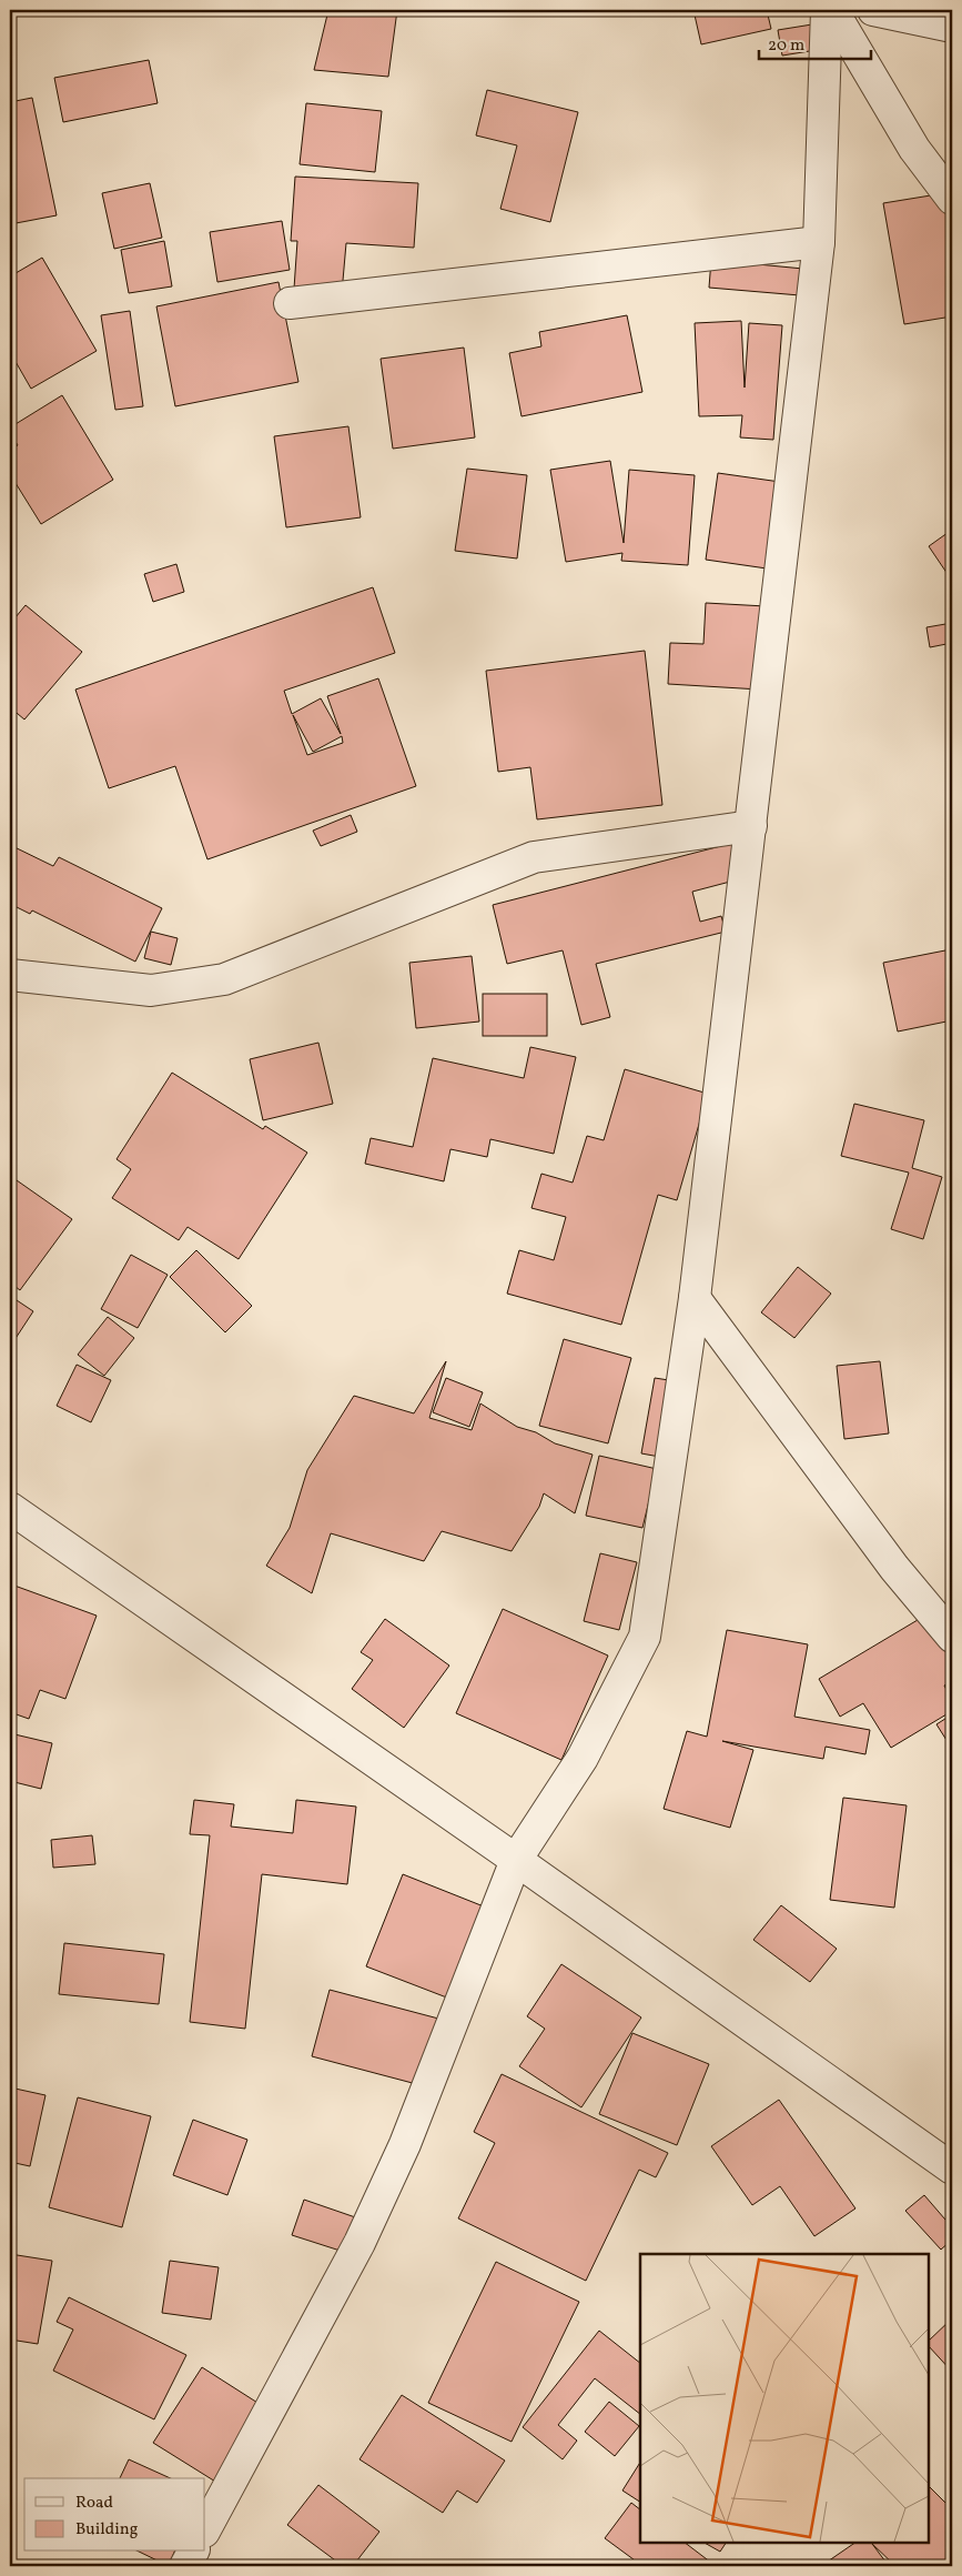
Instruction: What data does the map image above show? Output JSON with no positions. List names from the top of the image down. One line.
{"legend":["Road","Building"],"scale_bar":"20 m"}
